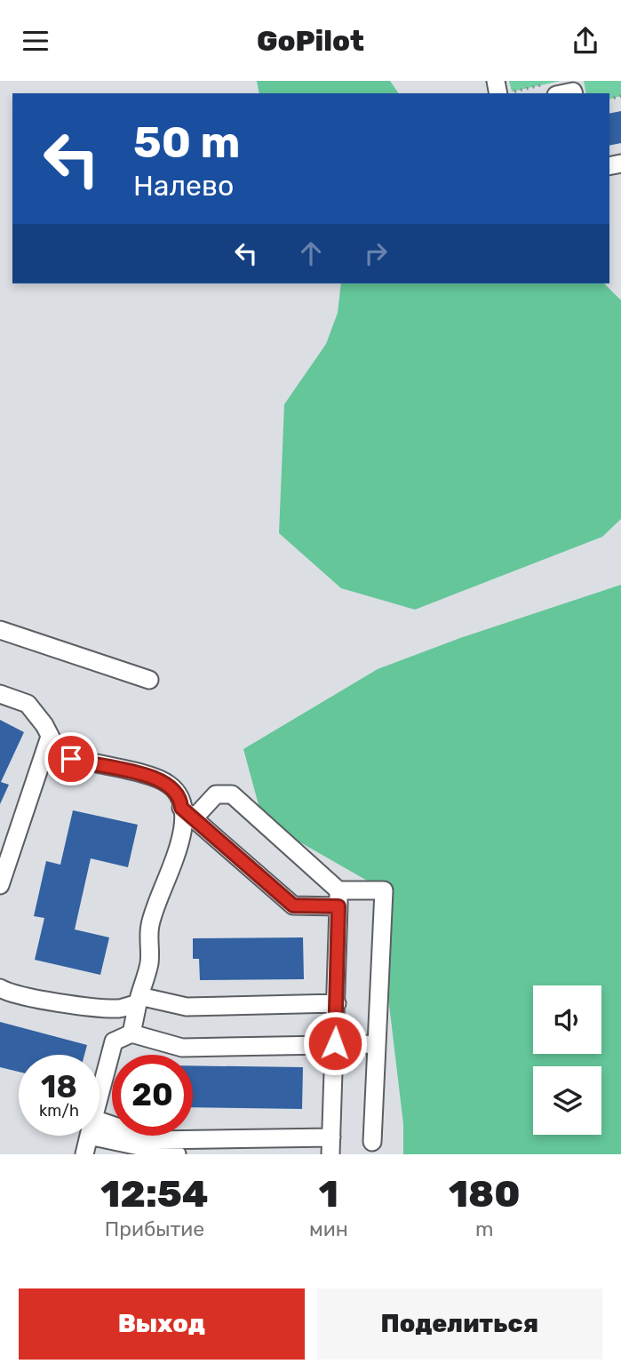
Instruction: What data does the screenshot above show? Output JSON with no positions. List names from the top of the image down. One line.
{"page":{"header":"GoPilot","turn":["50 m","Налево"],"speed":"18 km/h","limit":"20","eta":["12:54","Прибытие","1","мин","180","m"],"buttons":["Выход","Поделиться"]}}
